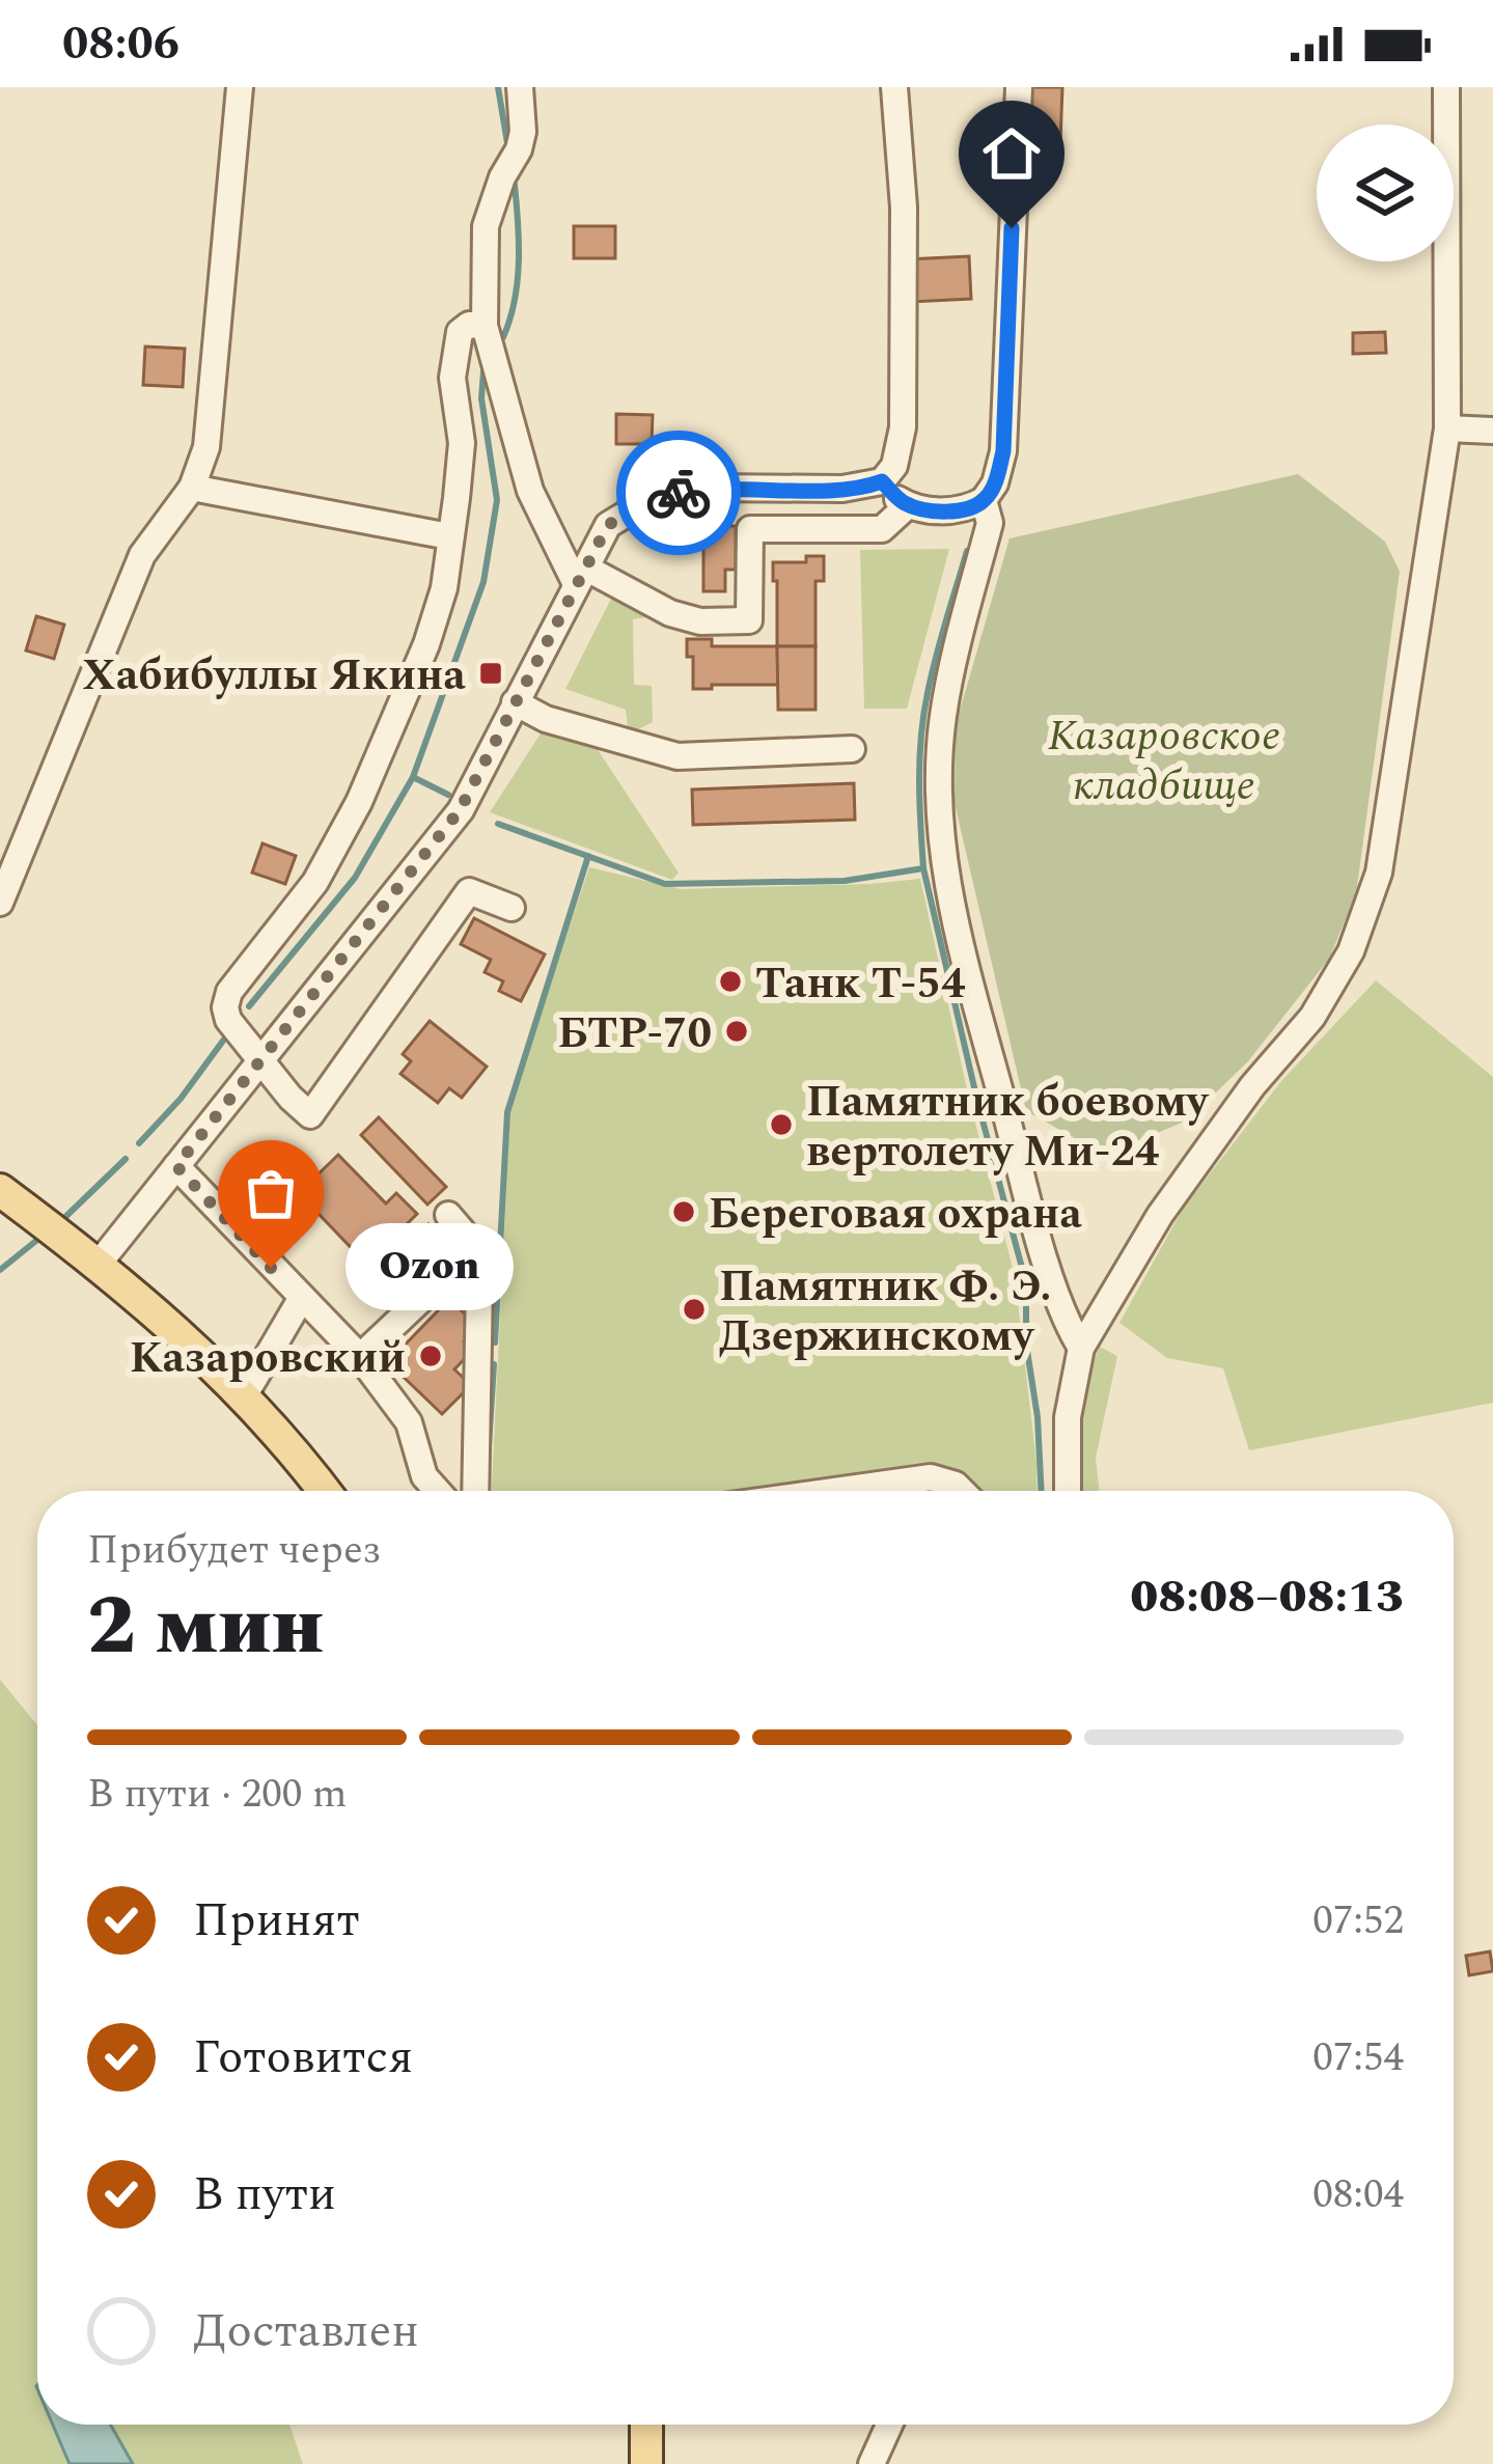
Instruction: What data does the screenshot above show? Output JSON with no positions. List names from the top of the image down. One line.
{"parks":["Казаровское кладбище"],"places":{"transit":["Хабибуллы Якина"],"other":["Танк Т-54","БТР-70","Памятник боевому вертолету Ми-24","Береговая охрана","Ozon","Памятник Ф. Э. Дзержинскому","Казаровский"]},"page":{"status":"08:06","bubble":"Ozon","heading":["2 мин","Прибудет через","08:08–08:13"],"bar":"В пути · 200 m","list":[["Принят","07:52"],["Готовится","07:54"],["В пути","08:04"],"Доставлен"]}}
